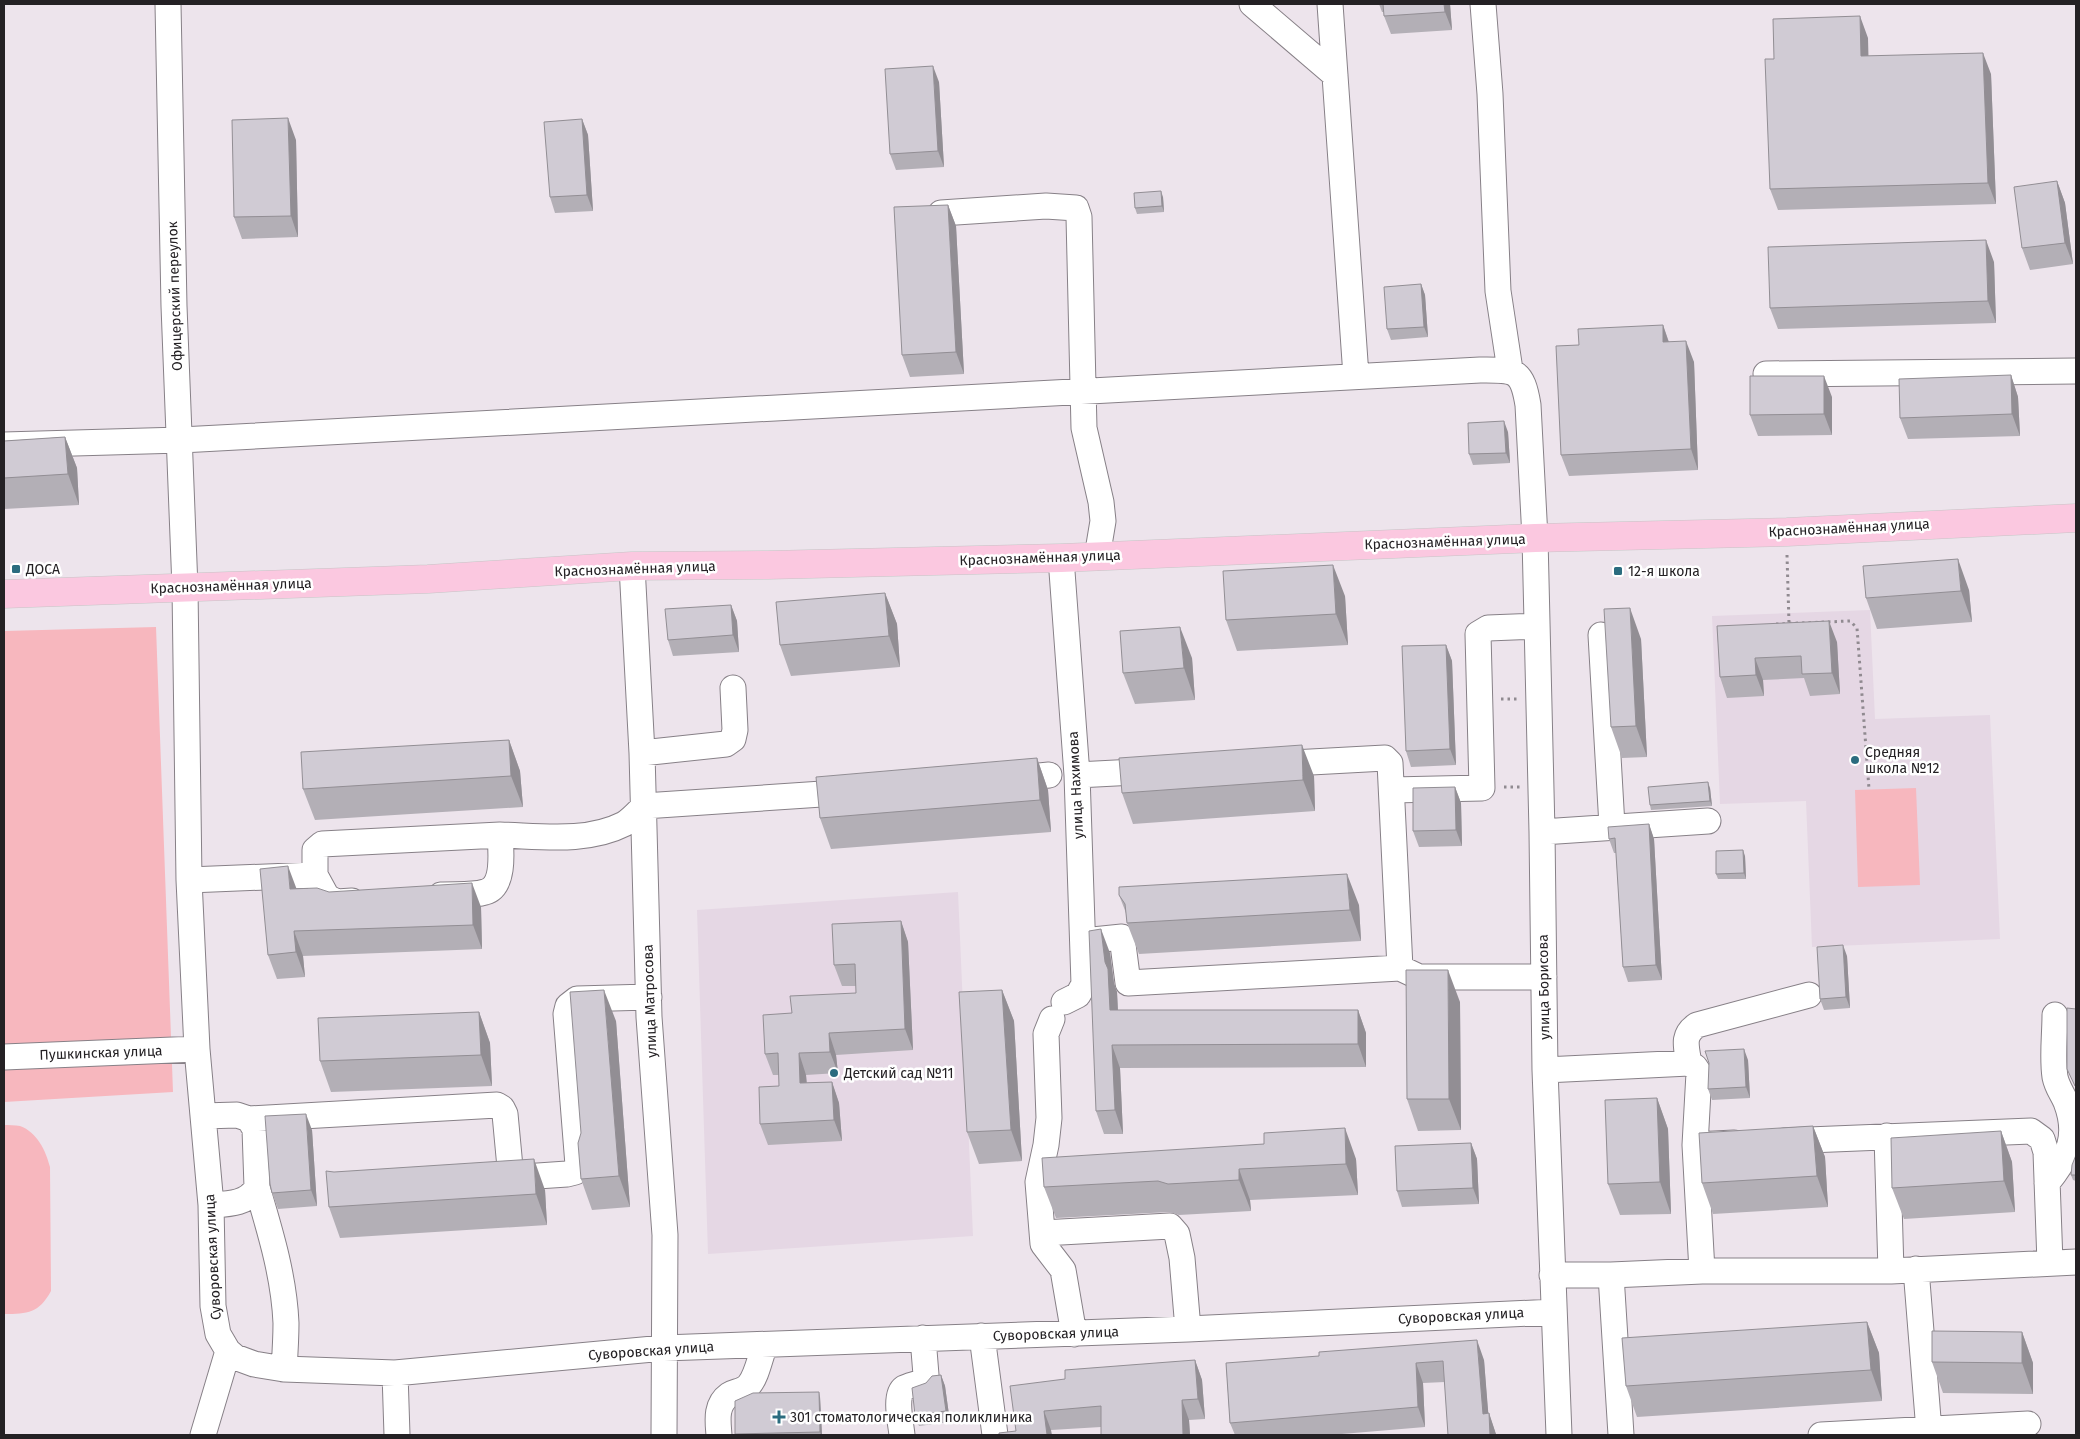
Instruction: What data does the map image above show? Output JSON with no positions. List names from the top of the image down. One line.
{"streets":{"main road":["Краснознамённая улица"],"street":["Офицерский переулок","улица Нахимова","улица Борисова","улица Матросова","Пушкинская улица","Суворовская улица"]},"crossings":[["Офицерский переулок","Краснознамённая улица"],["Офицерский переулок","Суворовская улица"],["Краснознамённая улица","улица Нахимова"],["Краснознамённая улица","улица Борисова"],["Краснознамённая улица","улица Матросова"],["улица Нахимова","Суворовская улица"],["улица Борисова","Суворовская улица"],["улица Матросова","Суворовская улица"],["Пушкинская улица","Суворовская улица"]],"places":{"transit":["ДОСА","12-я школа"],"other":["Средняя школа №12","Детский сад №11"],"health":["301 стоматологическая поликлиника"]}}
